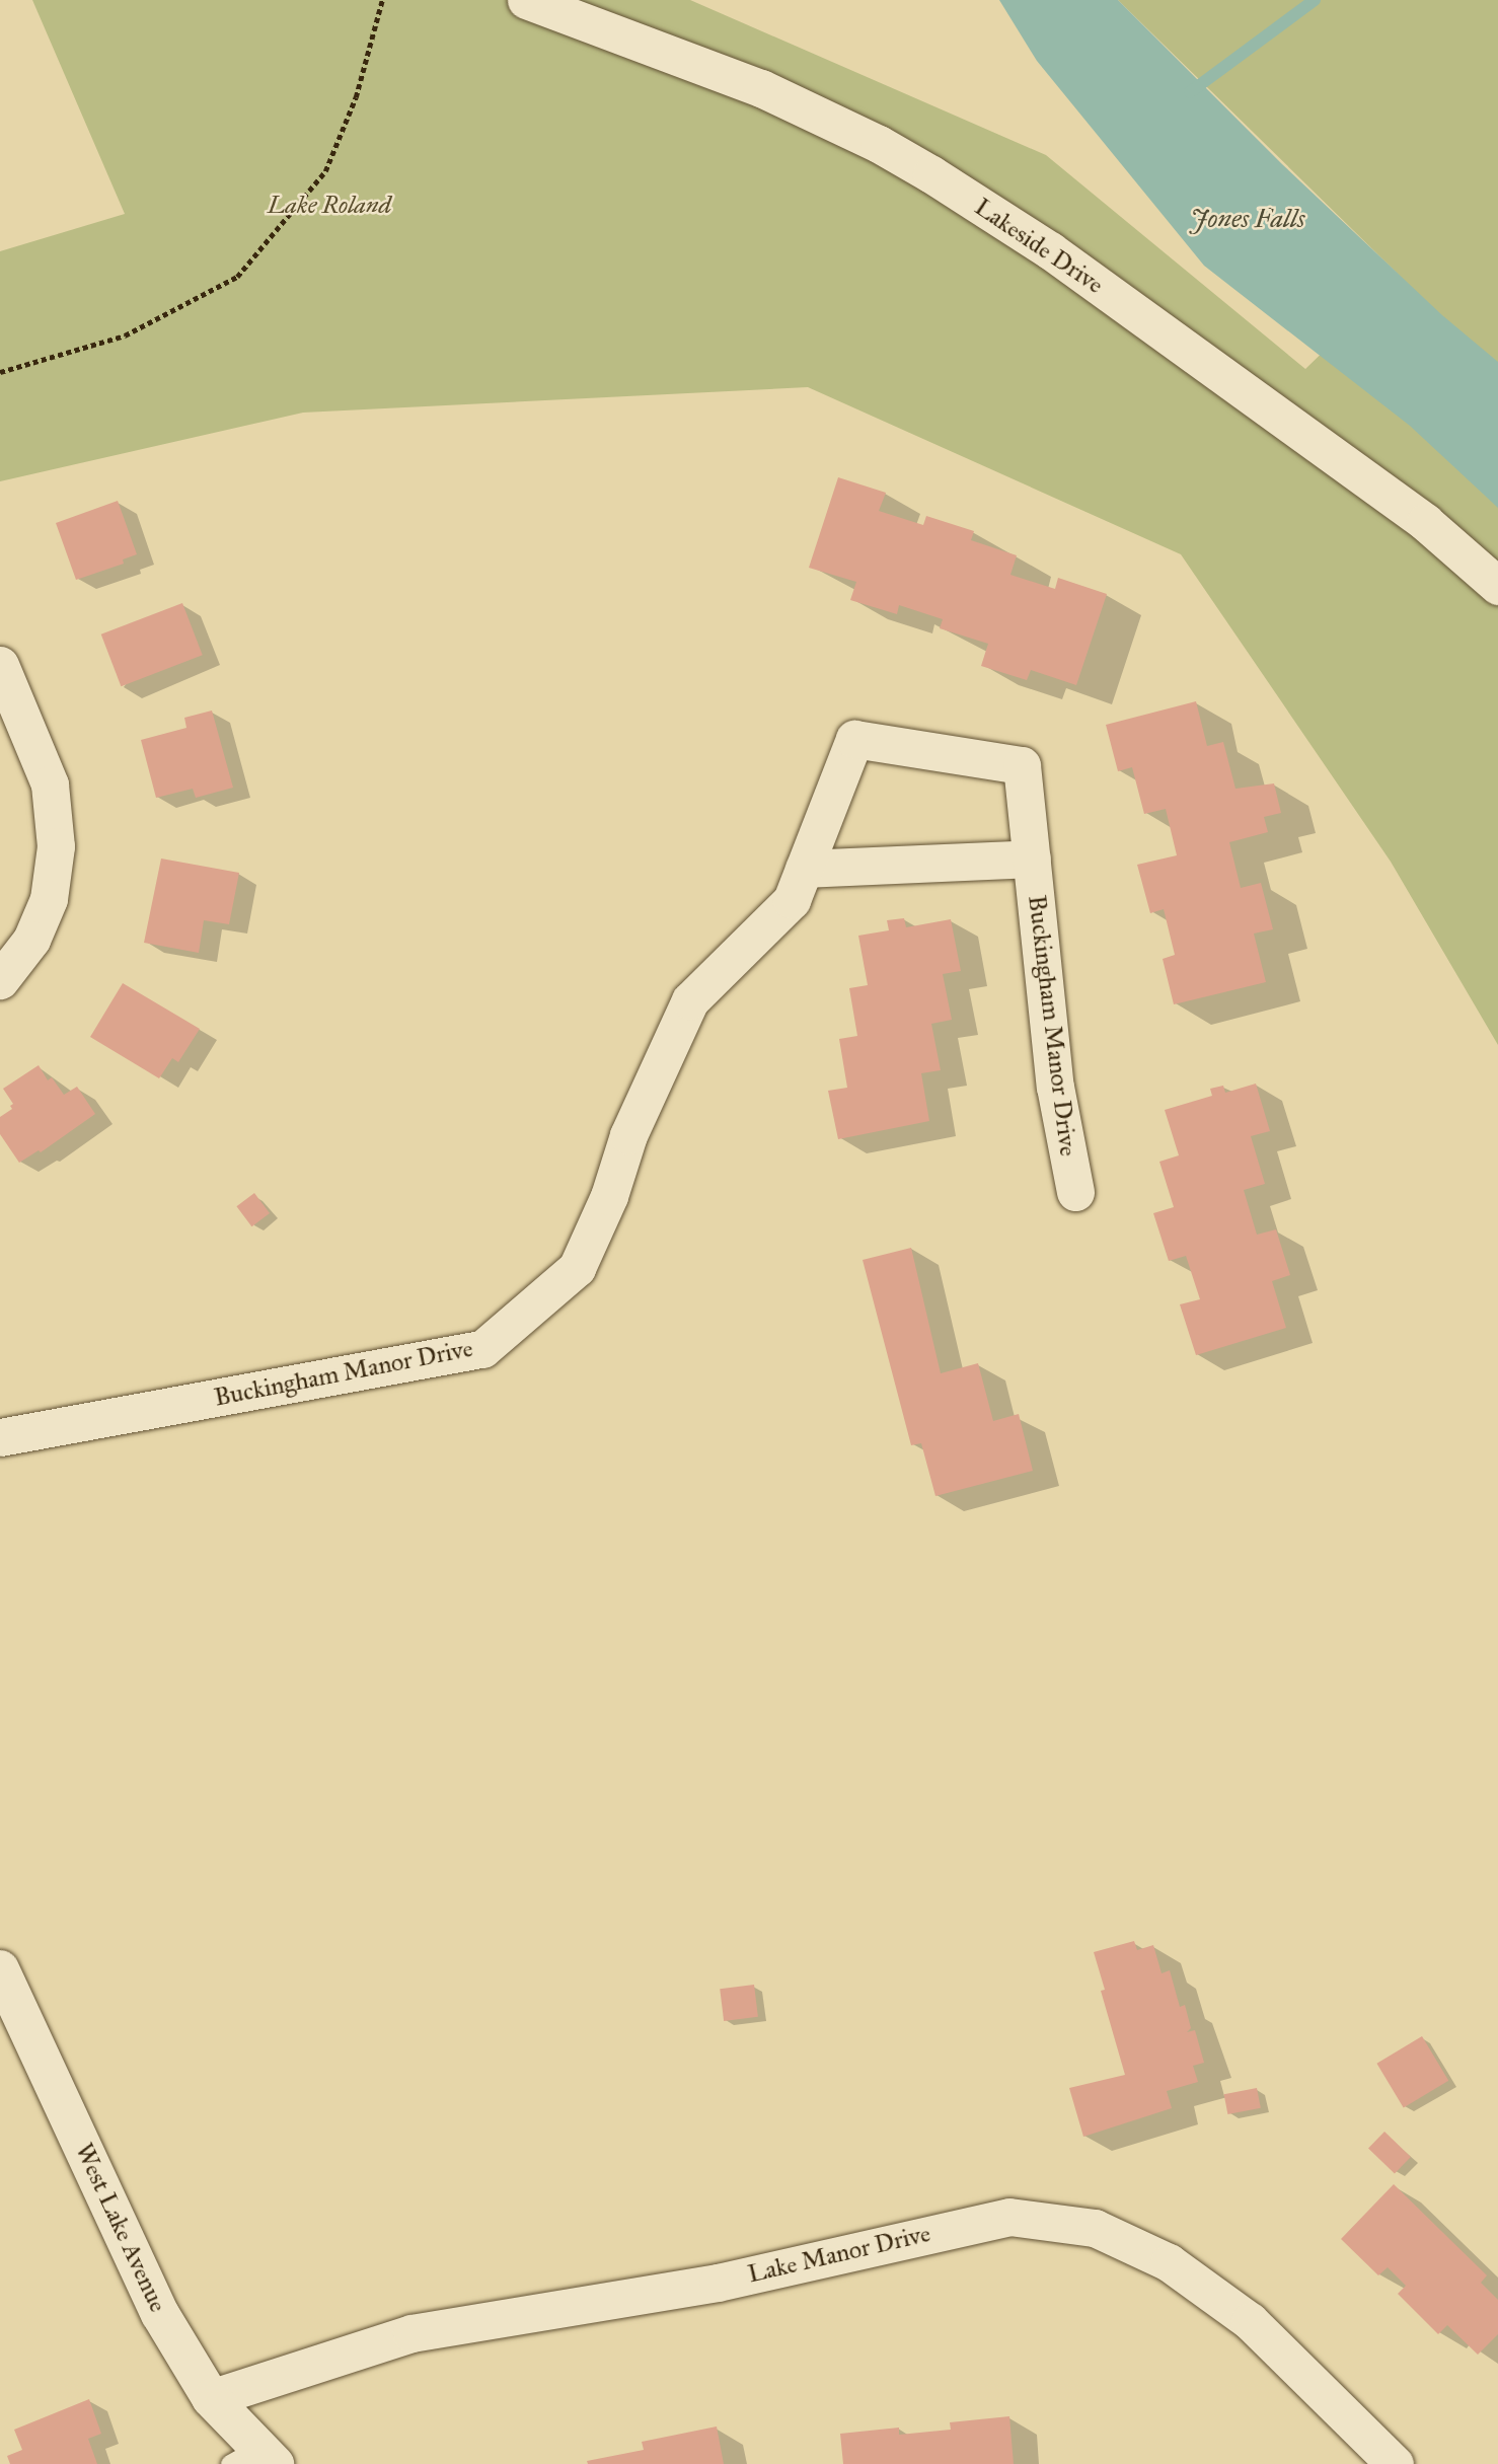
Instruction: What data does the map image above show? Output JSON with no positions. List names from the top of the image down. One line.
{"streets":{"street":["Lakeside Drive","Buckingham Manor Drive","West Lake Avenue","Lake Manor Drive"]},"crossings":[["West Lake Avenue","Lake Manor Drive"]],"water":["Jones Falls"],"parks":["Lake Roland"]}
